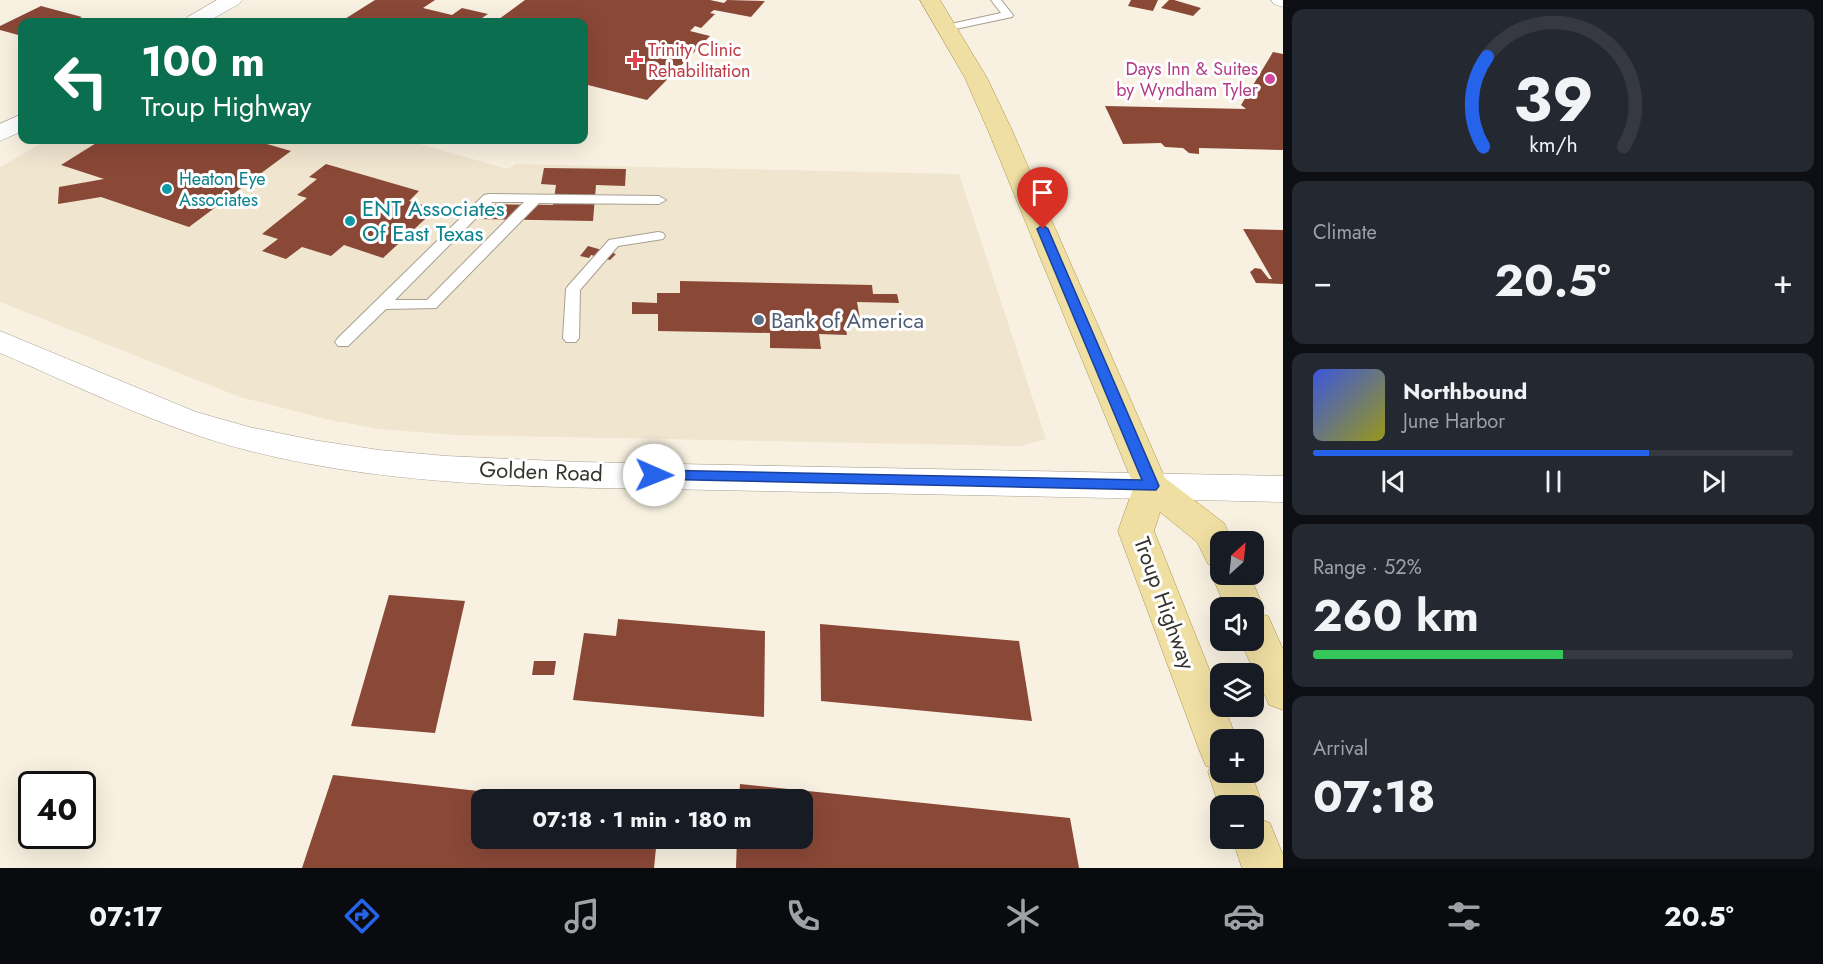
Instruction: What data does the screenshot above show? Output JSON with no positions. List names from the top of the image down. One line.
{"streets":{"main road":["Troup Highway"],"street":["Golden Road"]},"crossings":[["Golden Road","Troup Highway"]],"places":{"health":["Trinity Clinic Rehabilitation"],"other":["Days Inn & Suites by Wyndham Tyler","Heaton Eye Associates","ENT Associates Of East Texas","Bank of America"]},"north":"top right","page":{"turn":["100 m","Troup Highway"],"tile":["Climate",["Range · 52%","260 km"],["Arrival","07:18"]],"heat":["−","20.5°","+"],"song":["Northbound","June Harbor"],"map_buttons":["+","−"],"limit":"40","trip":"07:18 · 1 min · 180 m","tabs":["07:17","20.5°"],"gauge":["39","km/h"]}}
